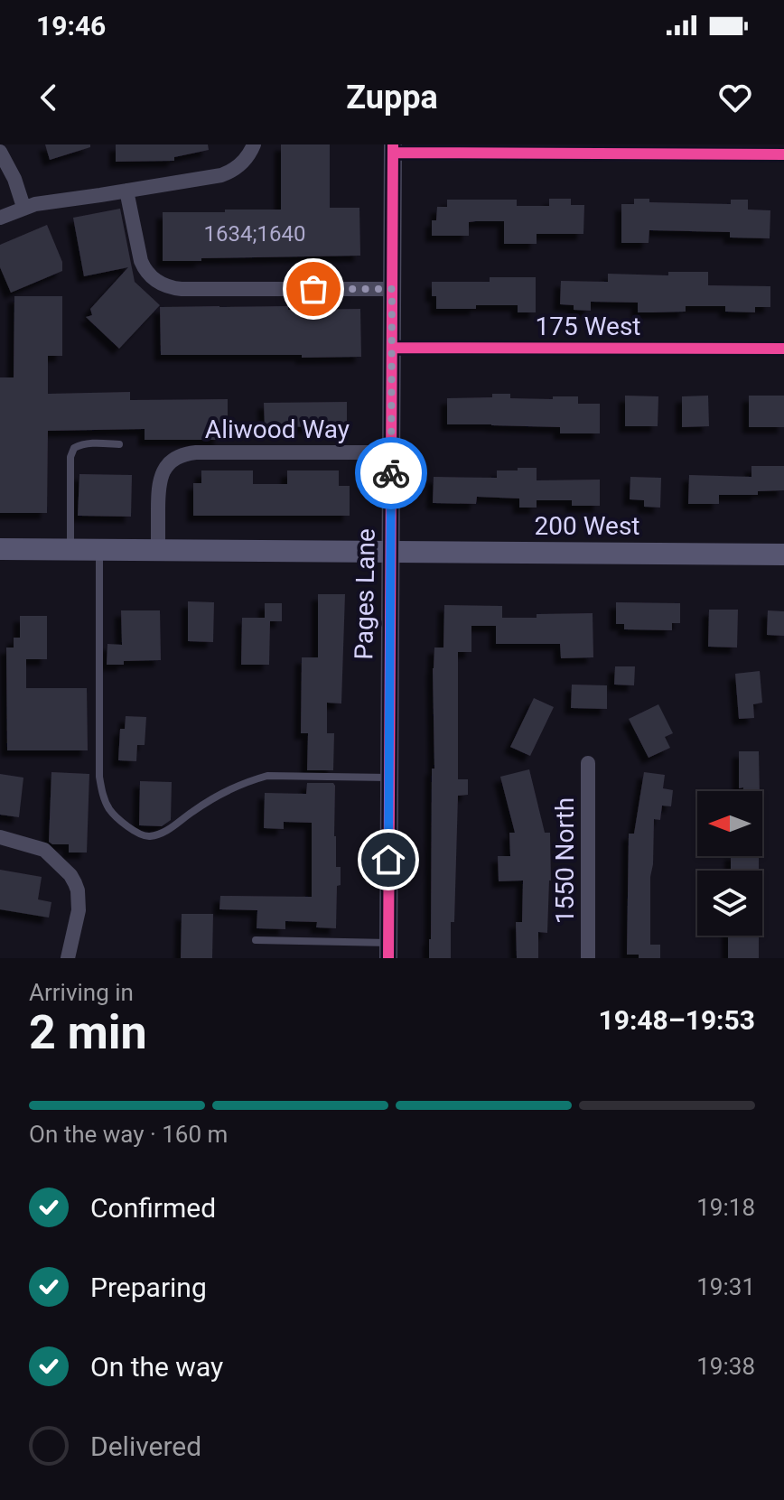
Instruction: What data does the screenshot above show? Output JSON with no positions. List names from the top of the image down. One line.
{"streets":{"main road":["200 West"],"street":["175 West","Aliwood Way","Pages Lane","1550 North"]},"crossings":[["175 West","Pages Lane"],["Aliwood Way","200 West"],["Aliwood Way","Pages Lane"],["200 West","Pages Lane"]],"house_numbers":["1634;1640"],"north":"left","page":{"status":"19:46","header":"Zuppa","heading":["2 min","Arriving in","19:48–19:53"],"bar":"On the way · 160 m","list":[["Confirmed","19:18"],["Preparing","19:31"],["On the way","19:38"],"Delivered"]}}
